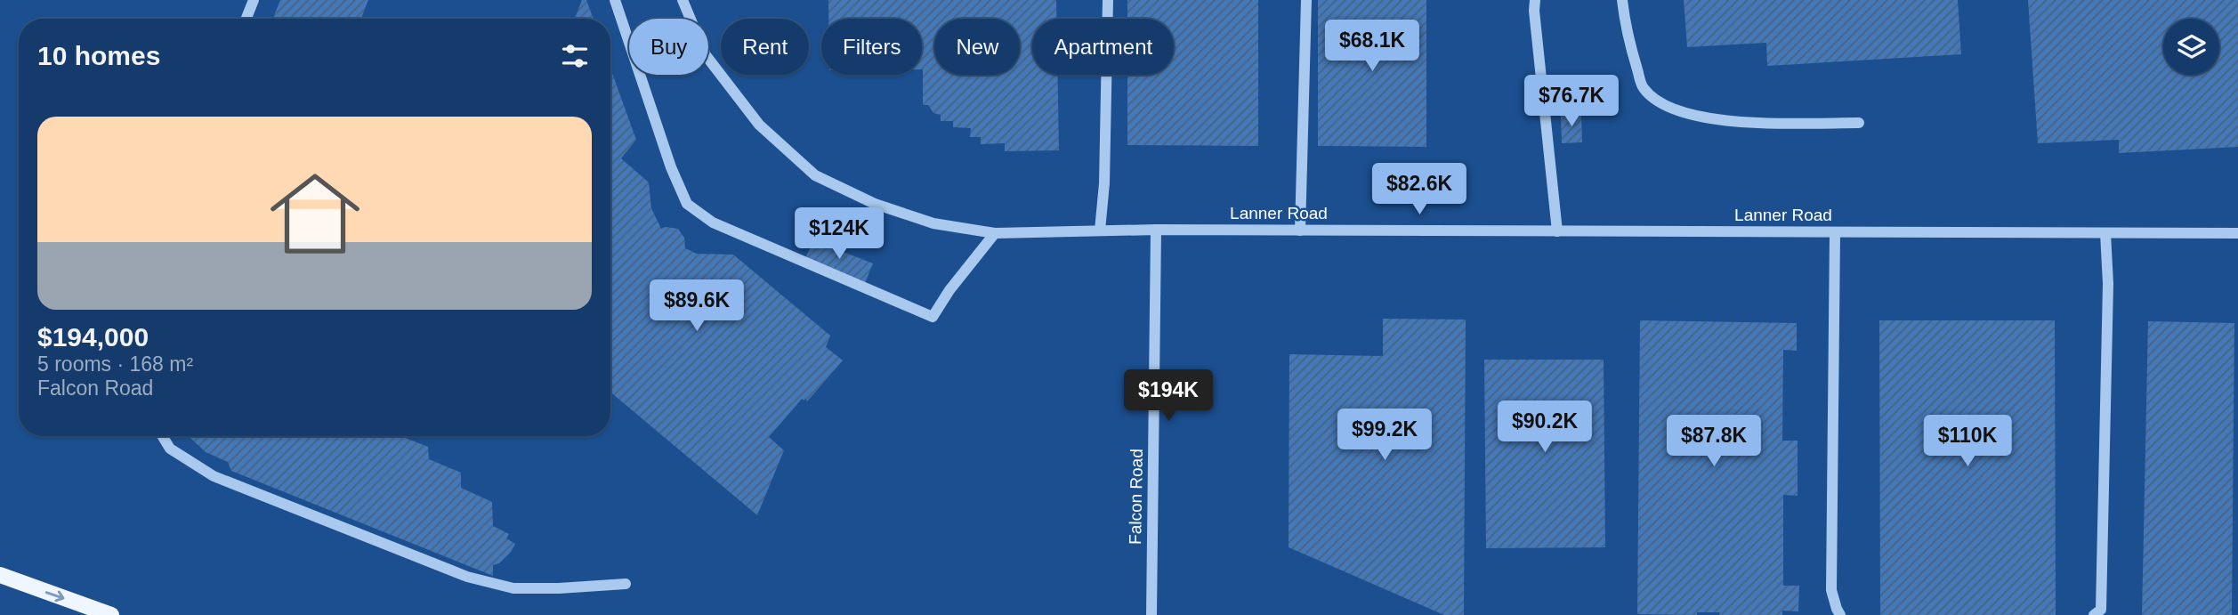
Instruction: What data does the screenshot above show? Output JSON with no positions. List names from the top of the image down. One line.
{"streets":{"street":["Lanner Road","Falcon Road"]},"crossings":[["Lanner Road","Falcon Road"]],"page":{"chip":["Buy","Rent","Filters","New","Apartment"],"heading":"10 homes","price":["$68.1K","$76.7K","$82.6K","$124K","$89.6K","$194K","$90.2K","$99.2K","$87.8K","$110K"],"list":[{"name":"$194,000","note":"5 rooms · 168 m² · Falcon Road"}]}}
